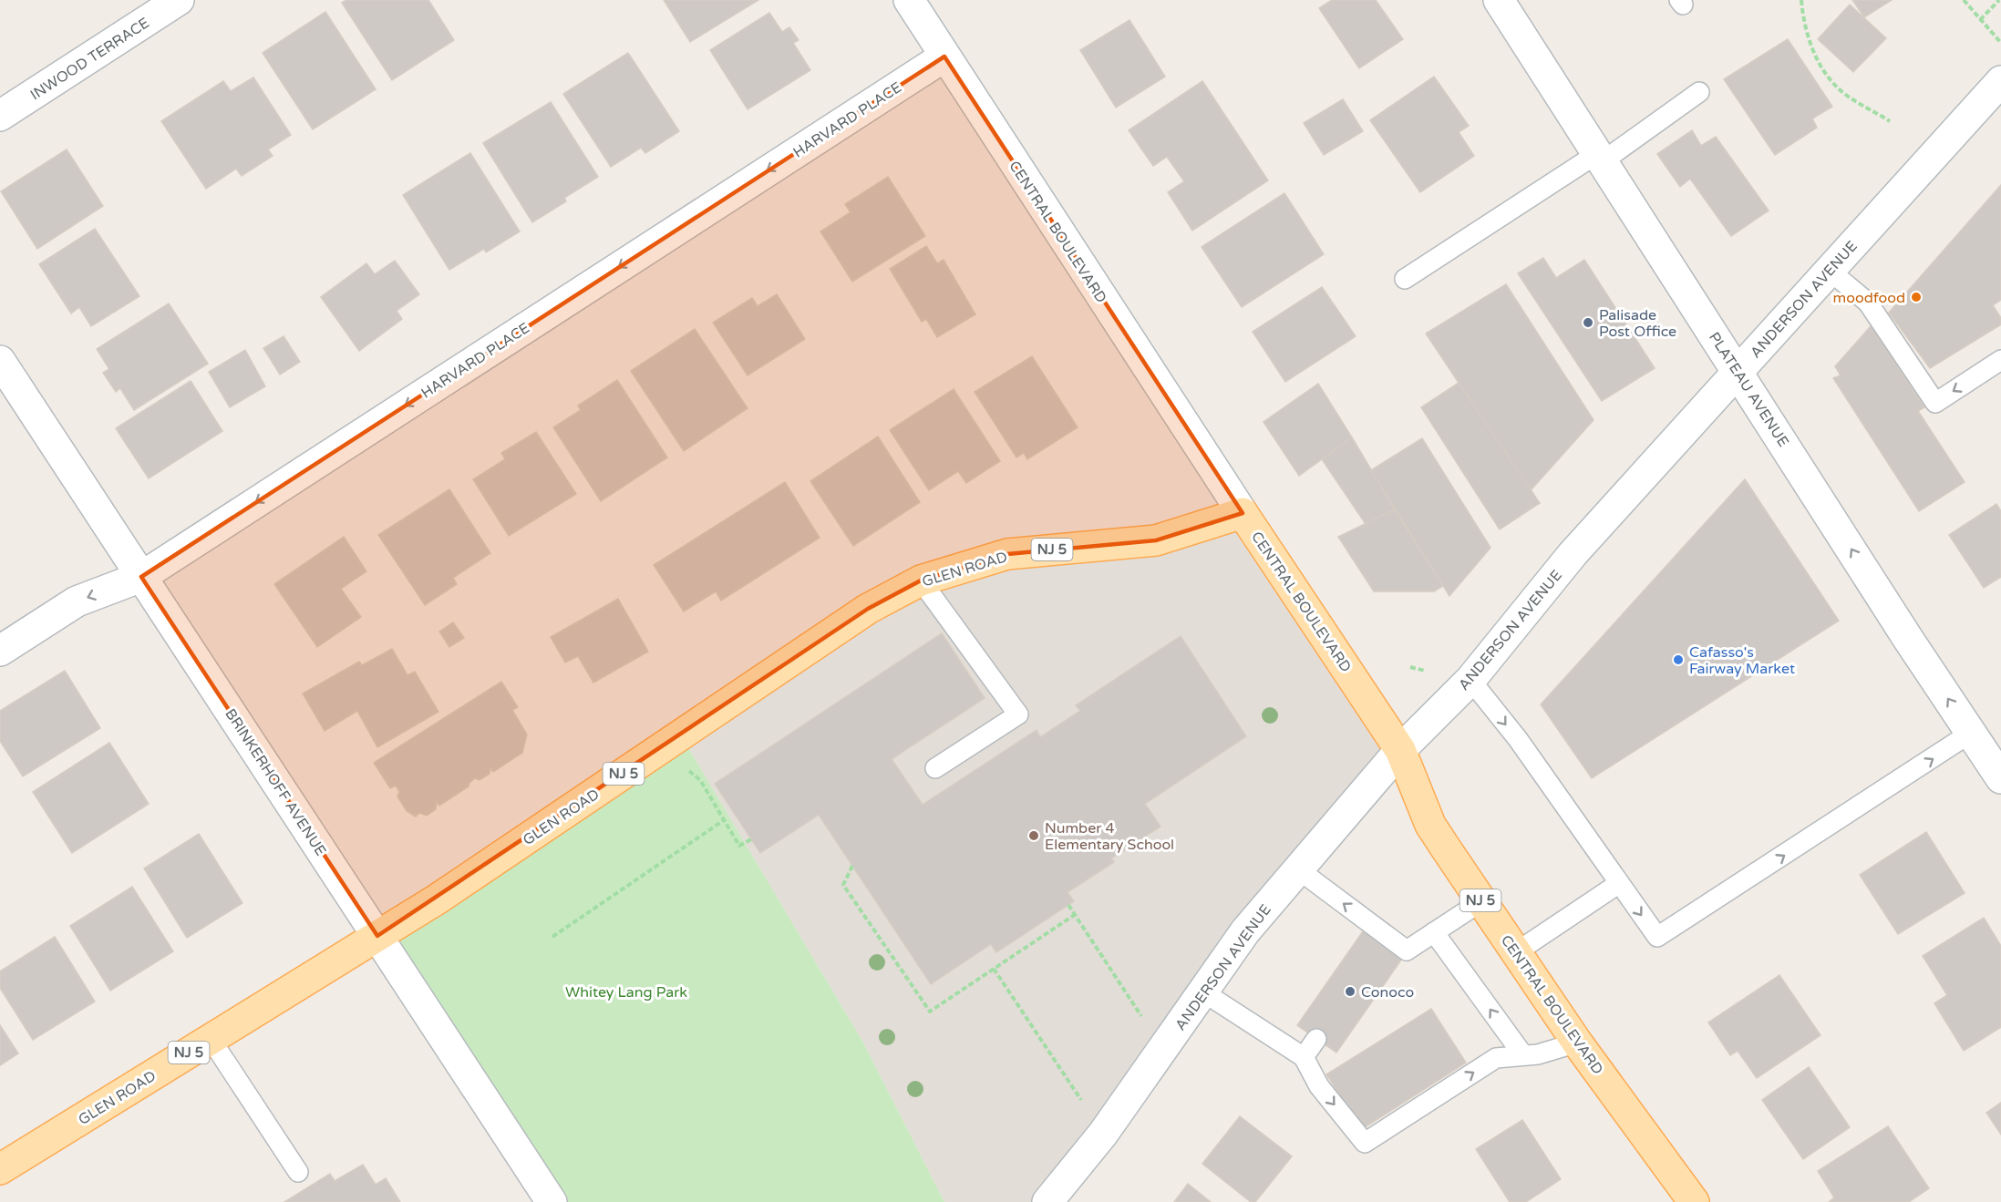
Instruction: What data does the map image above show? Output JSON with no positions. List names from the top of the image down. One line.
{"streets":{"main road":["CENTRAL BOULEVARD","NJ 5","GLEN ROAD"],"street":["INWOOD TERRACE","HARVARD PLACE","ANDERSON AVENUE","PLATEAU AVENUE","BRINKERHOFF AVENUE"]},"crossings":[["HARVARD PLACE","CENTRAL BOULEVARD"],["HARVARD PLACE","BRINKERHOFF AVENUE"],["CENTRAL BOULEVARD","ANDERSON AVENUE"],["CENTRAL BOULEVARD","GLEN ROAD"],["ANDERSON AVENUE","PLATEAU AVENUE"],["GLEN ROAD","BRINKERHOFF AVENUE"]],"one_way":["HARVARD PLACE","PLATEAU AVENUE"],"parks":["Whitey Lang Park"],"places":["moodfood","Palisade Post Office","Cafasso's Fairway Market","Number 4 Elementary School","Conoco"]}
